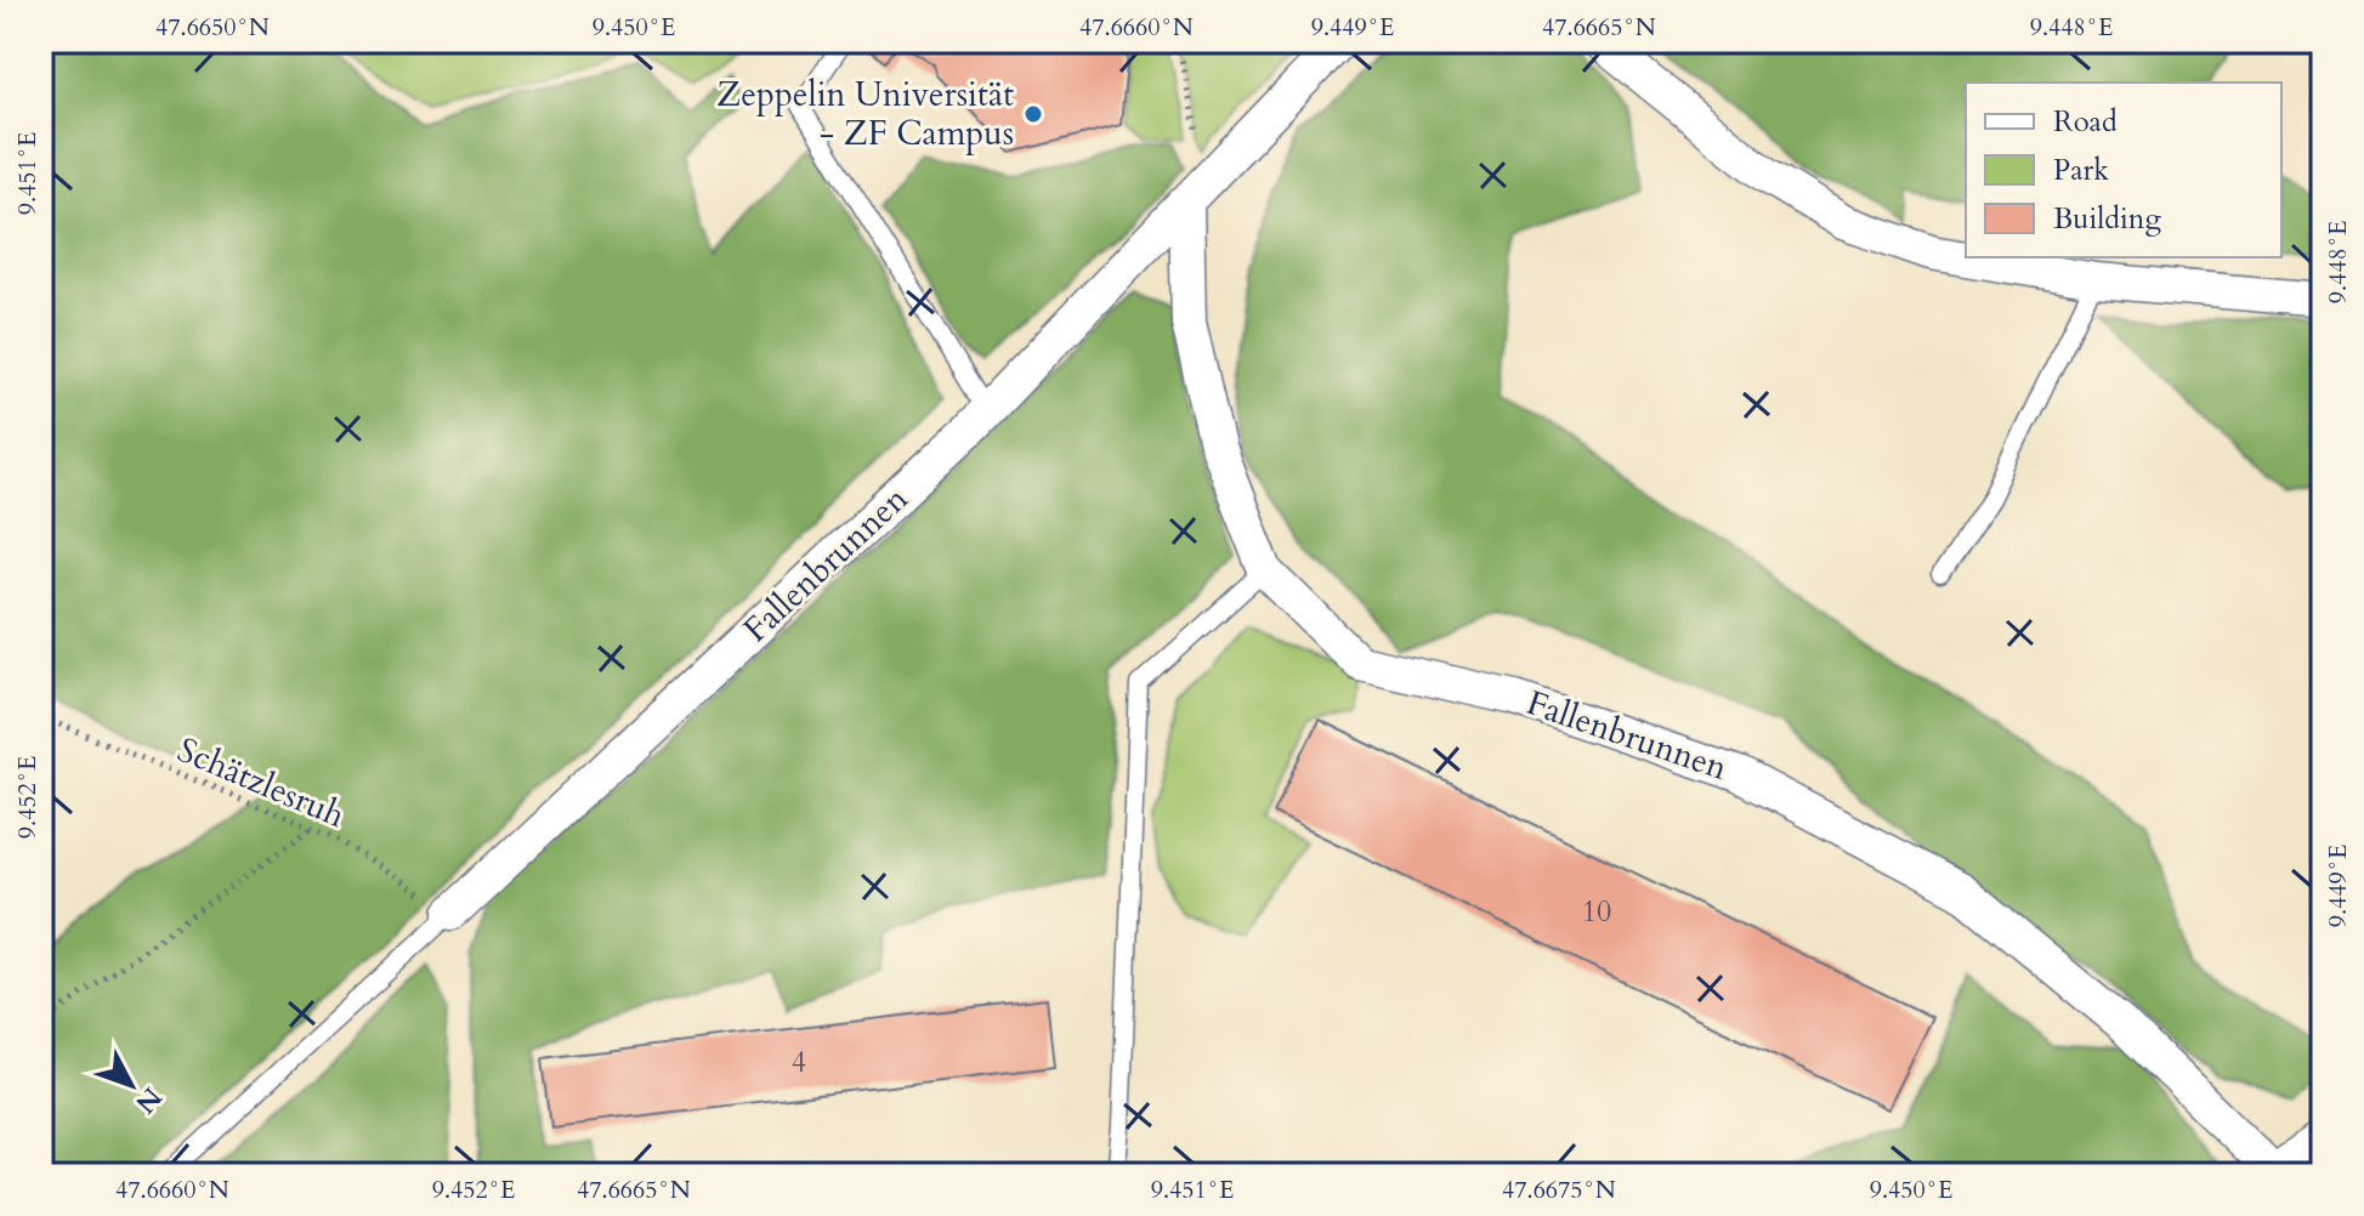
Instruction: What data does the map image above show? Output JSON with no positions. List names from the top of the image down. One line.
{"streets":{"street":["Fallenbrunnen"],"path":["Schätzlesruh"]},"crossings":[["Fallenbrunnen","Schätzlesruh"]],"places":["Zeppelin Universität - ZF Campus"],"house_numbers":["10","4"],"legend":["Road","Park","Building"],"north":"bottom right","coordinates":["47.6650°N","9.450°E","47.6660°N","9.449°E","47.6665°N","9.448°E","9.451°E","9.452°E","47.6675°N"]}
